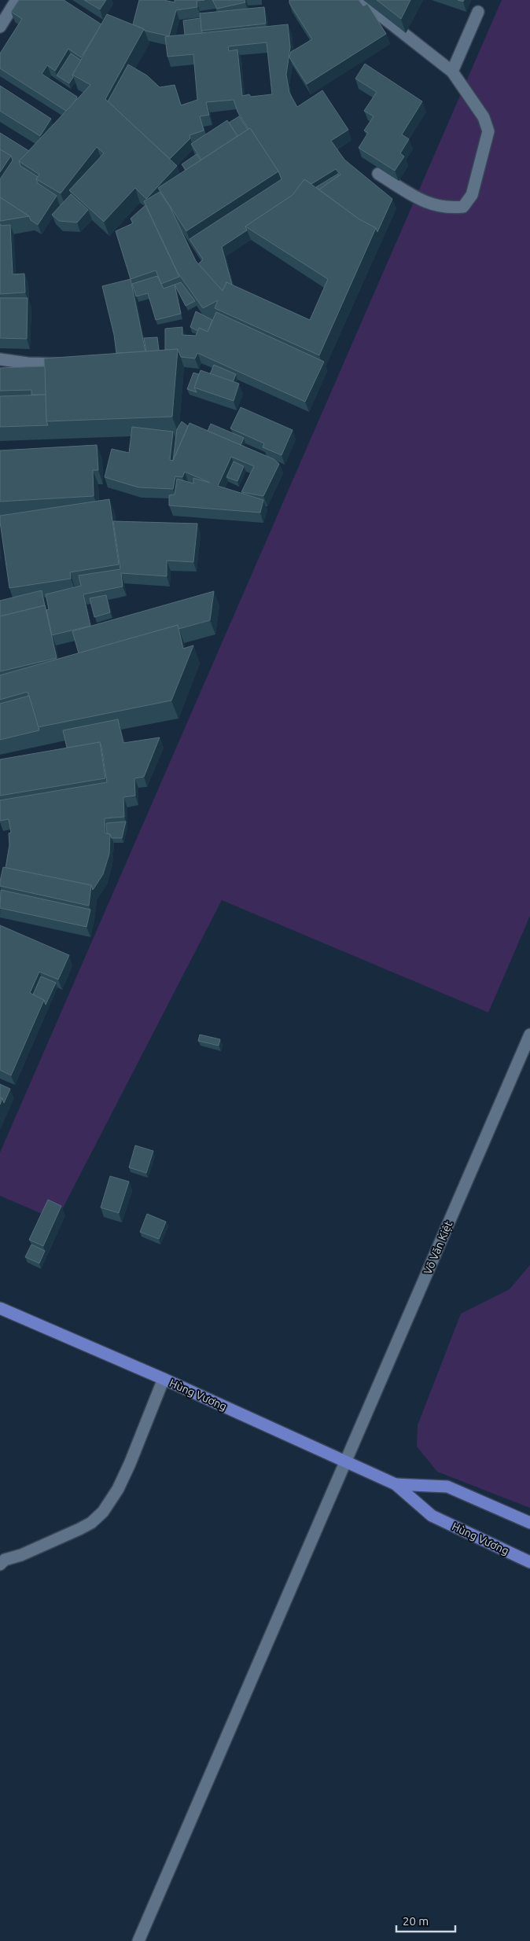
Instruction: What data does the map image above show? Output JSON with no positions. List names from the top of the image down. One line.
{"streets":{"main road":["Hùng Vương"],"street":["Võ Văn Kiệt"]},"crossings":[["Võ Văn Kiệt","Hùng Vương"]],"scale_bar":"20 m"}
